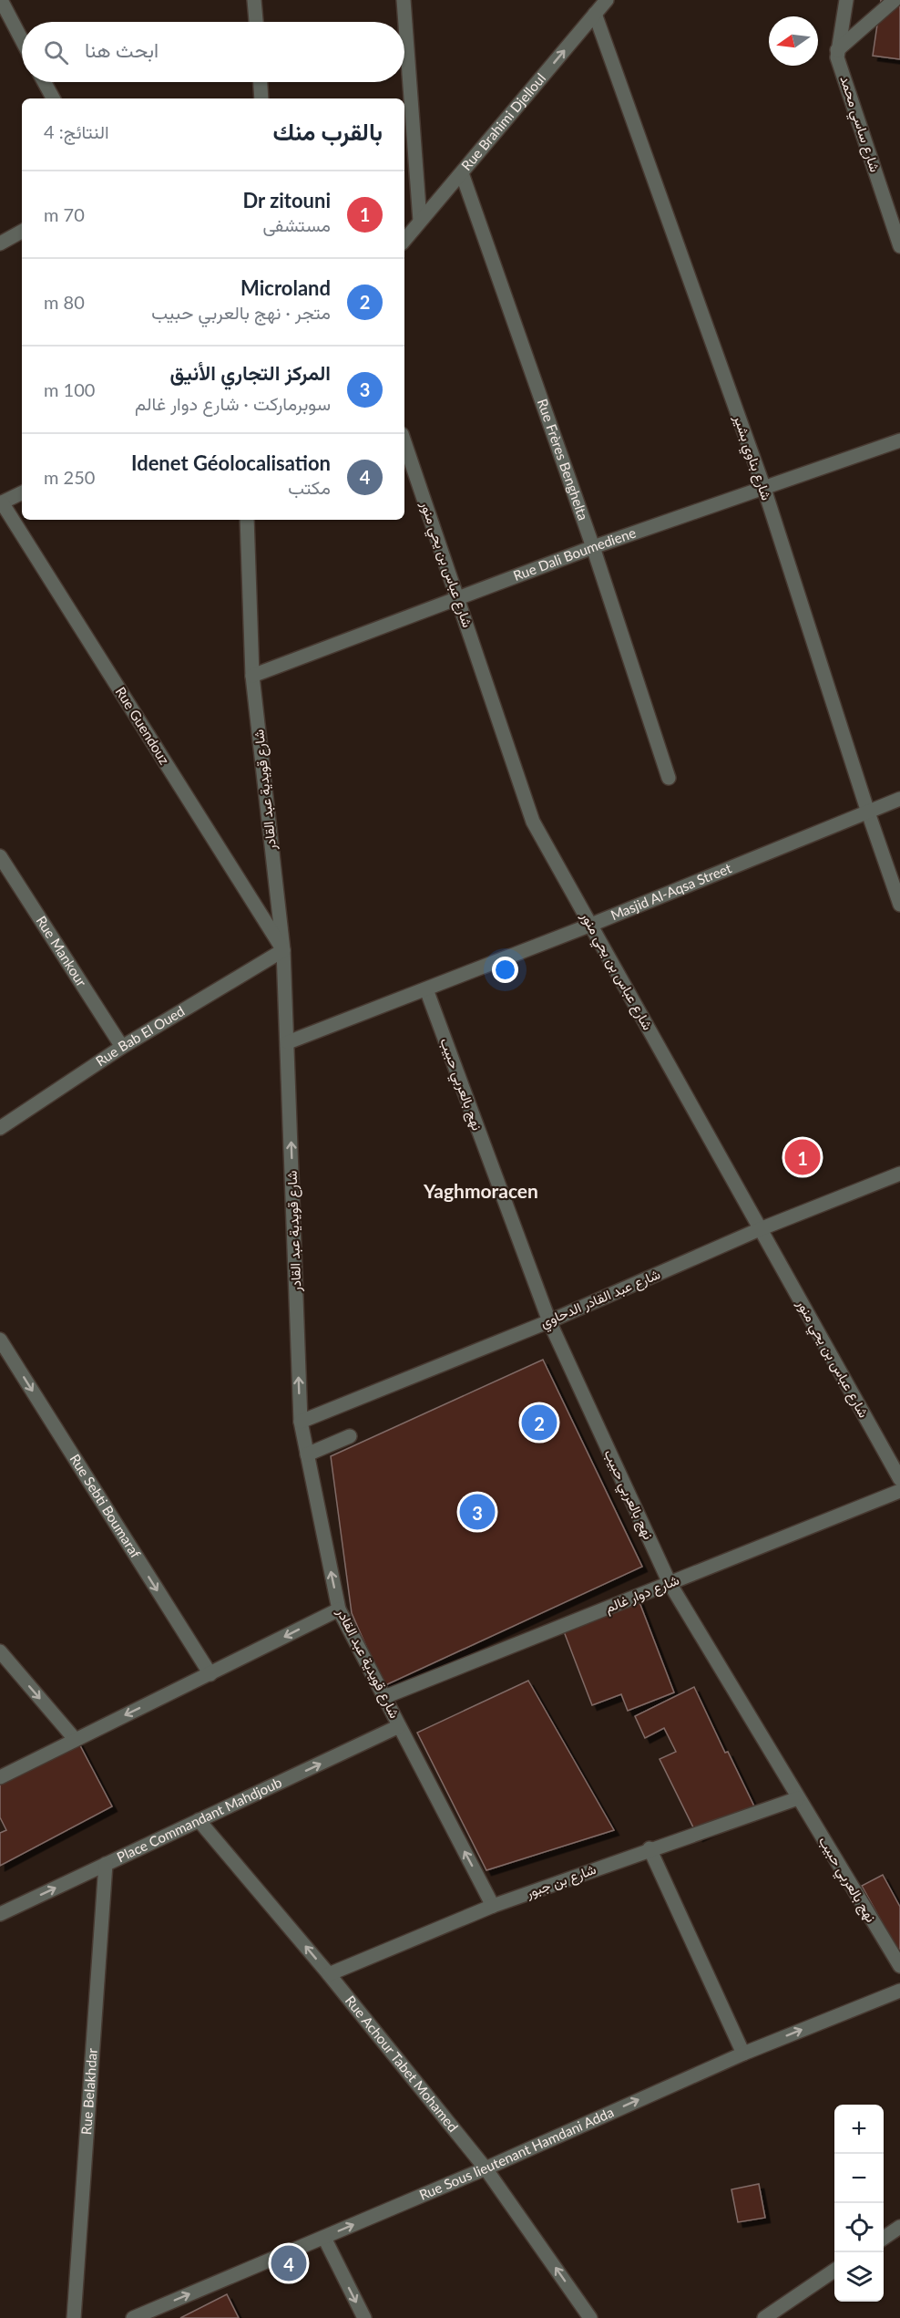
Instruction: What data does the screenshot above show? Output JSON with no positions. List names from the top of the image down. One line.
{"streets":{"street":["Rue Brahimi Djelloul","شارع ساسي محمد","شارع بناوي بشير","Rue Frères Benghelta","Rue Dali Boumediene","شارع عباس بن يحي منور","Rue Guendouz","شارع قويدية عبد القادر","Masjid Al-Aqsa Street","Rue Mankour","Rue Bab El Oued","نهج بالعربي حبيب","شارع عبد القادر الدحاوي","Rue Sebti Boumaraf","شارع دوار غالم","Place Commandant Mahdjoub","شارع بن جبور","Rue Achour Tabet Mohamed","Rue Belakhdar","Rue Sous lieutenant Hamdani Adda"]},"crossings":[["Rue Brahimi Djelloul","شارع بناوي بشير"],["Rue Brahimi Djelloul","Rue Frères Benghelta"],["شارع بناوي بشير","Rue Dali Boumediene"],["شارع بناوي بشير","Masjid Al-Aqsa Street"],["Rue Frères Benghelta","Rue Dali Boumediene"],["Rue Dali Boumediene","شارع عباس بن يحي منور"],["Rue Dali Boumediene","شارع قويدية عبد القادر"],["شارع عباس بن يحي منور","Masjid Al-Aqsa Street"],["شارع عباس بن يحي منور","شارع عبد القادر الدحاوي"],["Rue Guendouz","شارع قويدية عبد القادر"],["Rue Guendouz","Rue Bab El Oued"],["شارع قويدية عبد القادر","Masjid Al-Aqsa Street"],["شارع قويدية عبد القادر","Rue Bab El Oued"],["شارع قويدية عبد القادر","شارع عبد القادر الدحاوي"],["شارع قويدية عبد القادر","شارع دوار غالم"],["شارع قويدية عبد القادر","Place Commandant Mahdjoub"],["شارع قويدية عبد القادر","شارع بن جبور"],["Masjid Al-Aqsa Street","نهج بالعربي حبيب"],["Rue Mankour","Rue Bab El Oued"],["نهج بالعربي حبيب","شارع عبد القادر الدحاوي"],["نهج بالعربي حبيب","شارع دوار غالم"],["نهج بالعربي حبيب","شارع بن جبور"],["Place Commandant Mahdjoub","Rue Achour Tabet Mohamed"],["Place Commandant Mahdjoub","Rue Belakhdar"],["شارع بن جبور","Rue Achour Tabet Mohamed"],["Rue Achour Tabet Mohamed","Rue Sous lieutenant Hamdani Adda"]],"one_way":["Rue Brahimi Djelloul","شارع قويدية عبد القادر","Rue Sebti Boumaraf","Place Commandant Mahdjoub","Rue Achour Tabet Mohamed","Rue Sous lieutenant Hamdani Adda"],"districts":["Yaghmoracen"],"north":"left","page":{"search":"ابحث هنا","heading":["بالقرب منك","النتائج: 4"],"list":[{"mark":"1","name":"Dr zitouni","note":"مستشفى","value":"70 m"},{"mark":"2","name":"Microland","note":"متجر · نهج بالعربي حبيب","value":"80 m"},{"mark":"3","name":"المركز التجاري الأنيق","note":"سوبرماركت · شارع دوار غالم","value":"100 m"},{"mark":"4","name":"Idenet Géolocalisation","note":"مكتب","value":"250 m"}],"pins":["1","2","3","4"],"map_buttons":["+","−"]}}
